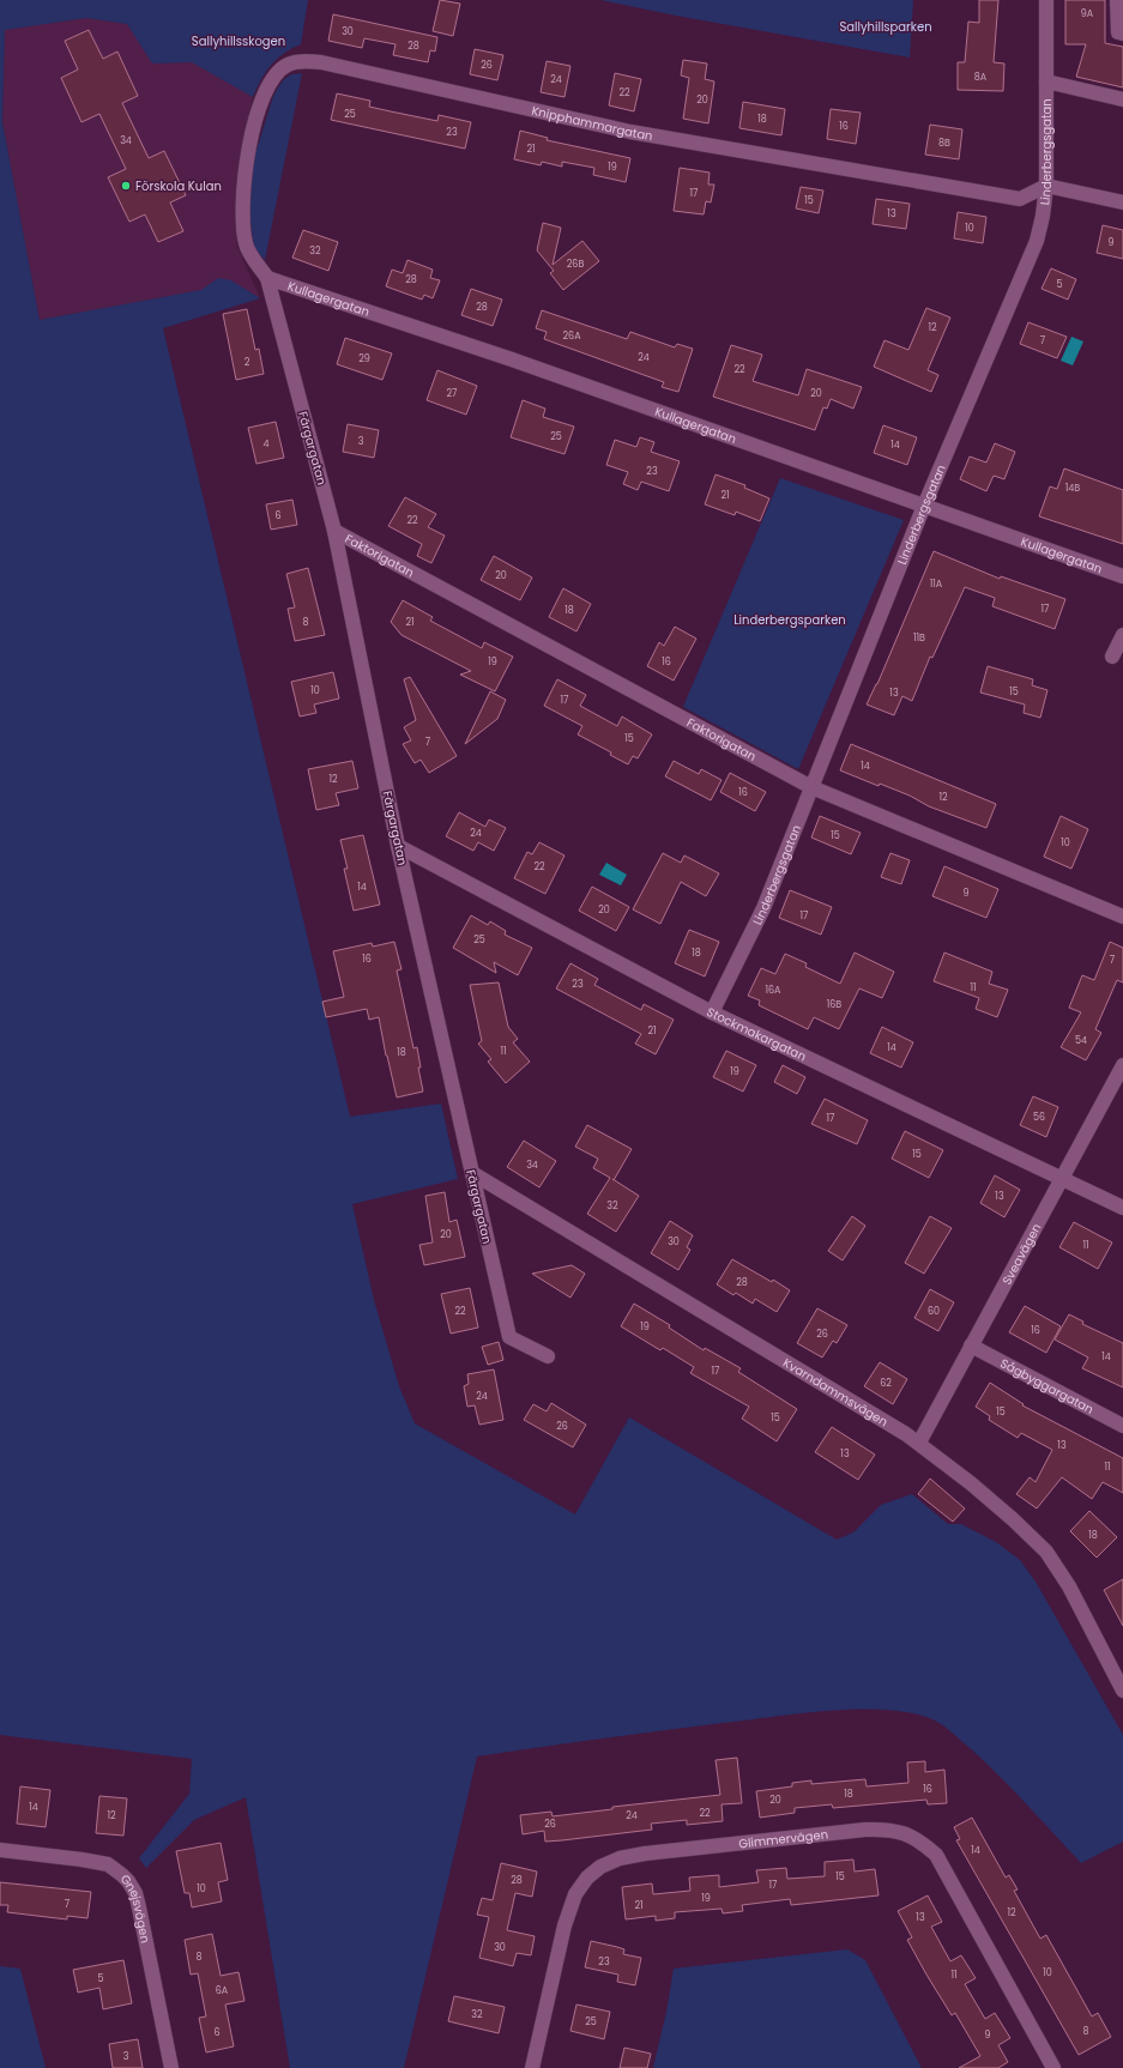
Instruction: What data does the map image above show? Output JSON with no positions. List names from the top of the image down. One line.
{"streets":{"street":["Knipphammargatan","Linderbergsgatan","Kullagergatan","Färgargatan","Faktorigatan","Stockmakargatan","Sveavägen","Sågbyggargatan","Kvarndammsvägen","Glimmervägen","Gnejsvägen"]},"crossings":[["Knipphammargatan","Linderbergsgatan"],["Knipphammargatan","Kullagergatan"],["Knipphammargatan","Färgargatan"],["Linderbergsgatan","Kullagergatan"],["Linderbergsgatan","Faktorigatan"],["Linderbergsgatan","Stockmakargatan"],["Kullagergatan","Färgargatan"],["Färgargatan","Faktorigatan"],["Färgargatan","Stockmakargatan"],["Färgargatan","Kvarndammsvägen"],["Stockmakargatan","Sveavägen"],["Sveavägen","Sågbyggargatan"],["Sveavägen","Kvarndammsvägen"]],"parks":["Sallyhillsparken","Sallyhillsskogen","Linderbergsparken"],"places":["Förskola Kulan"],"house_numbers":["9A","30","28","26","8A","24","22","20","25","18","16","23","34","8B","21","19","17","15","13","10","9","32","26B","28","5","28","12","26A","7","24","29","2","22","27","20","25","3","4","14","23","14B","21","6","22","20","11A","17","18","8","21","11B","19","16","10","15","13","17","15","7","14","12","16","12","24","15","10","22","14","9","20","17","25","18","16","7","23","11","16A","16B","21","54","14","11","18","19","56","17","15","34","13","32","20","30","11","28","22","60","19","16","26","14","17","62","24","15","15","26","13","13","11","18","16","18","20","14","22","12","24","26","14","15","28","17","10","19","7","21","12","13","30","8","23","10","11","5","6A","32","25","8","6","9","3"]}
